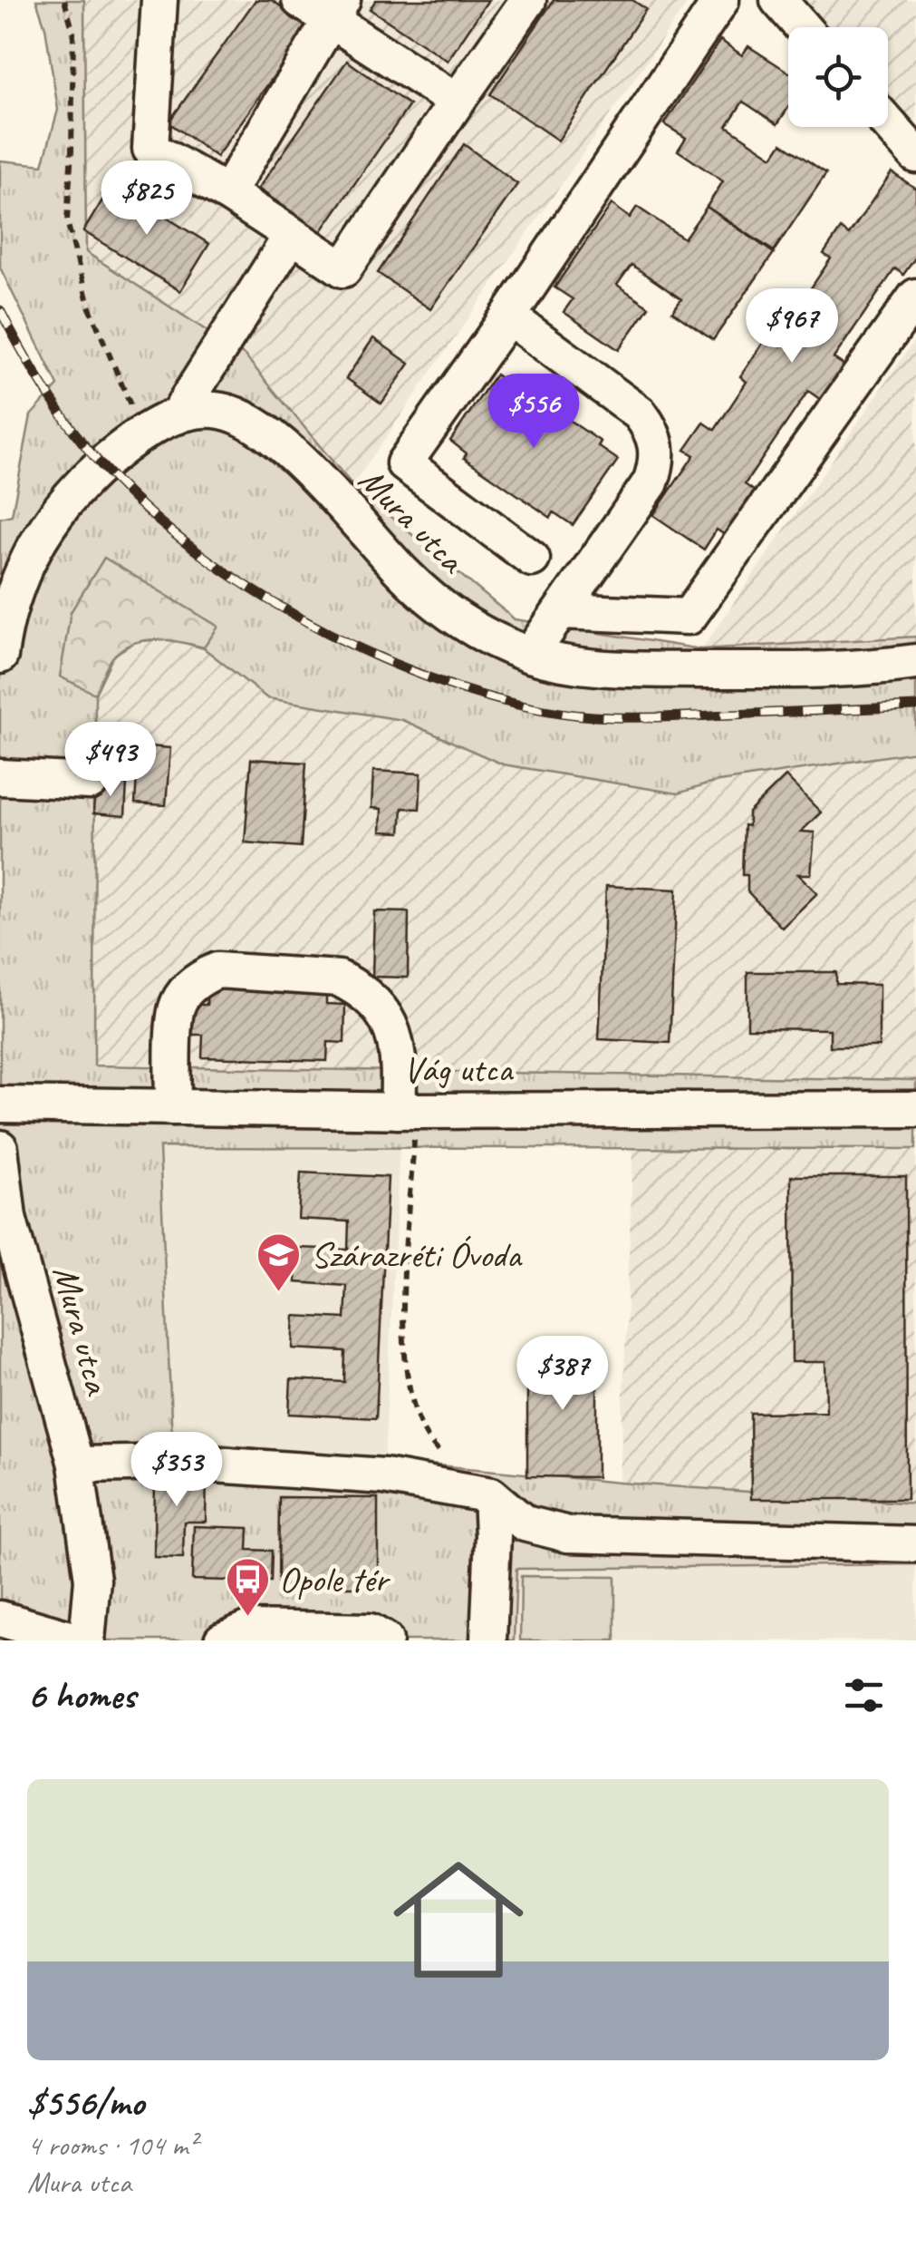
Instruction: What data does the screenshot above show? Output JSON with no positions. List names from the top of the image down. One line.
{"streets":{"street":["Mura utca","Vág utca"]},"places":{"school or university":["Szárazréti Óvoda"],"bus stop":["Opole tér"]},"page":{"price":["$825","$967","$556","$493","$387","$353"],"heading":"6 homes","list":[{"name":"$556/mo","note":"4 rooms · 104 m² · Mura utca"}]}}
